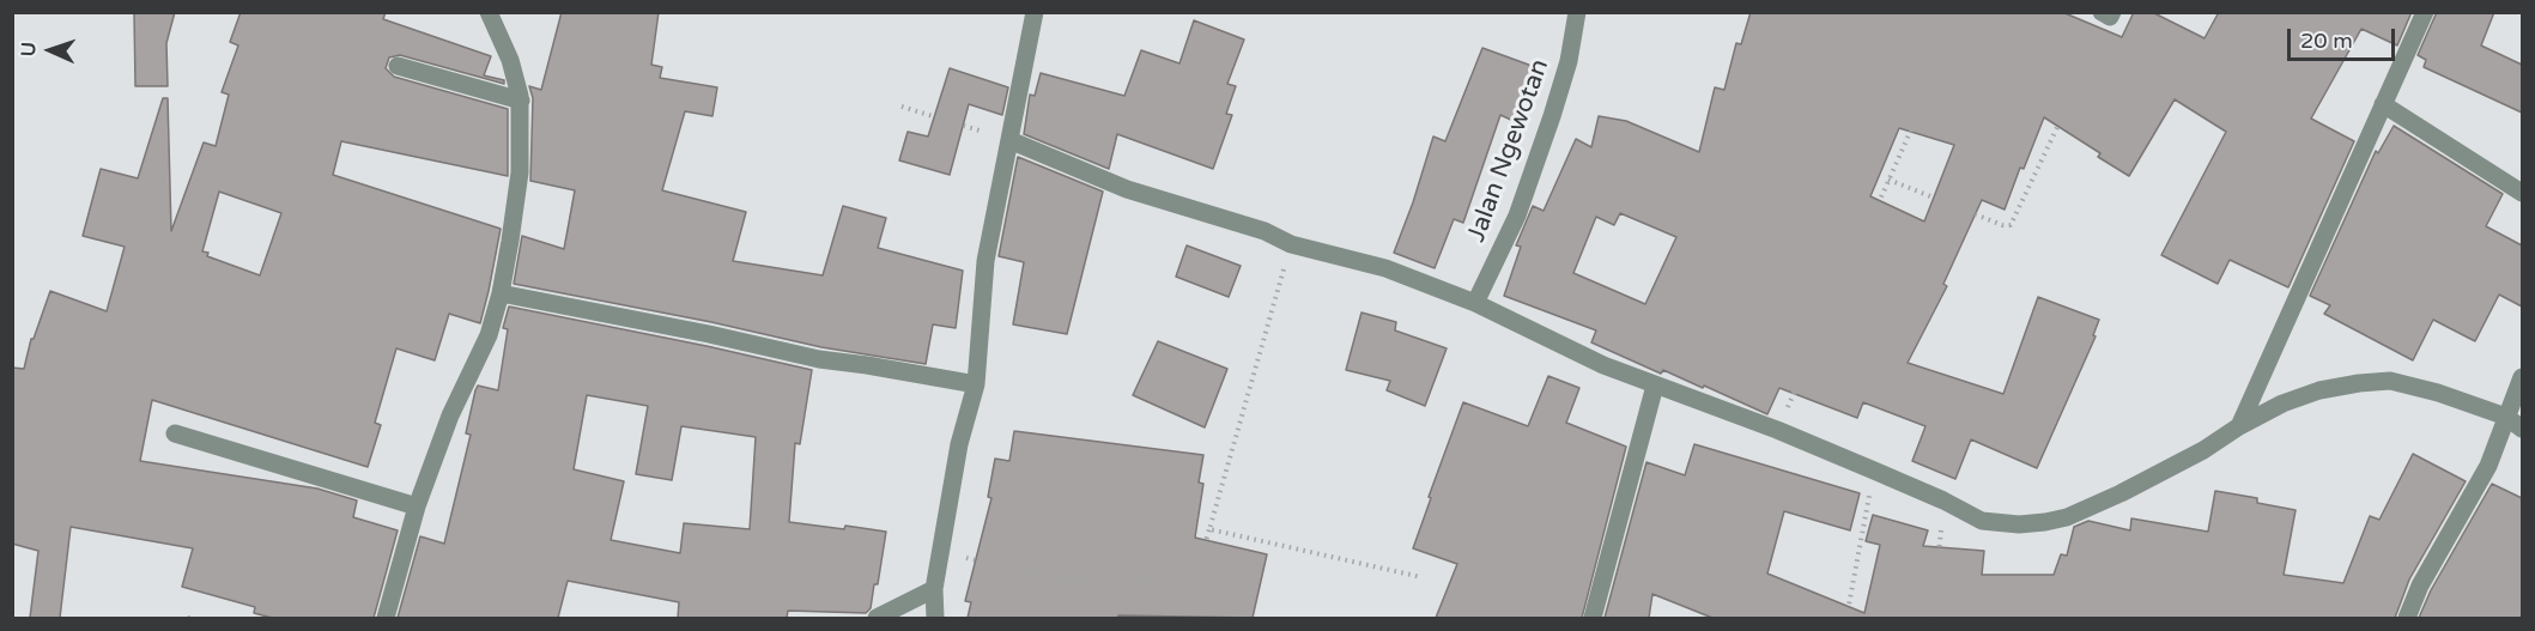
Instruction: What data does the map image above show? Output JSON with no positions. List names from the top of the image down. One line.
{"streets":{"street":["Jalan Ngewotan"]},"scale_bar":"20 m","north":"left"}
